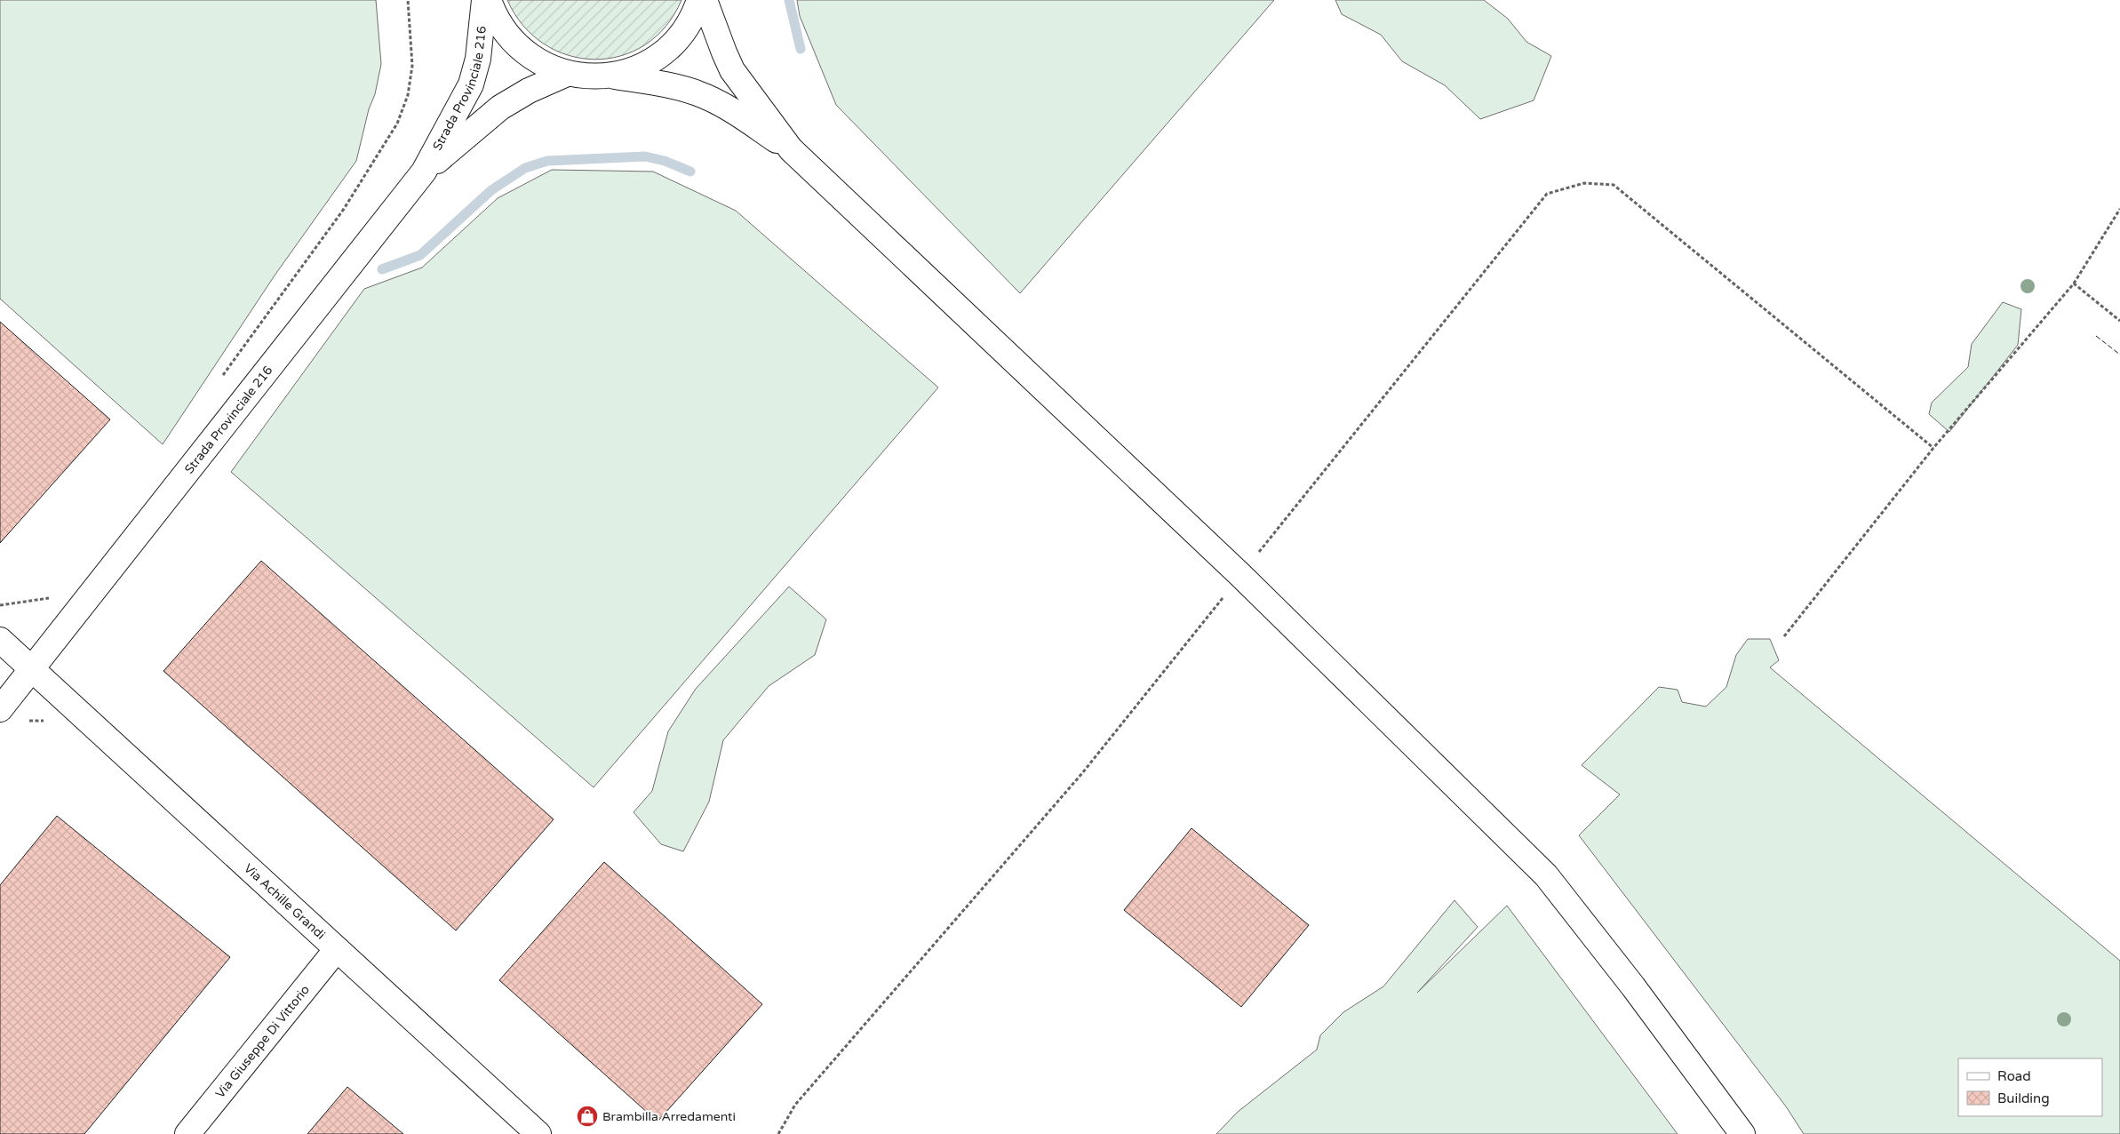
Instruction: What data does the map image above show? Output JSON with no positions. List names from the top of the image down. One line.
{"streets":{"street":["Strada Provinciale 216","Via Achille Grandi","Via Giuseppe Di Vittorio"]},"crossings":[["Strada Provinciale 216","Via Achille Grandi"],["Via Achille Grandi","Via Giuseppe Di Vittorio"]],"places":{"shop":["Brambilla Arredamenti"]},"legend":["Road","Building"]}
